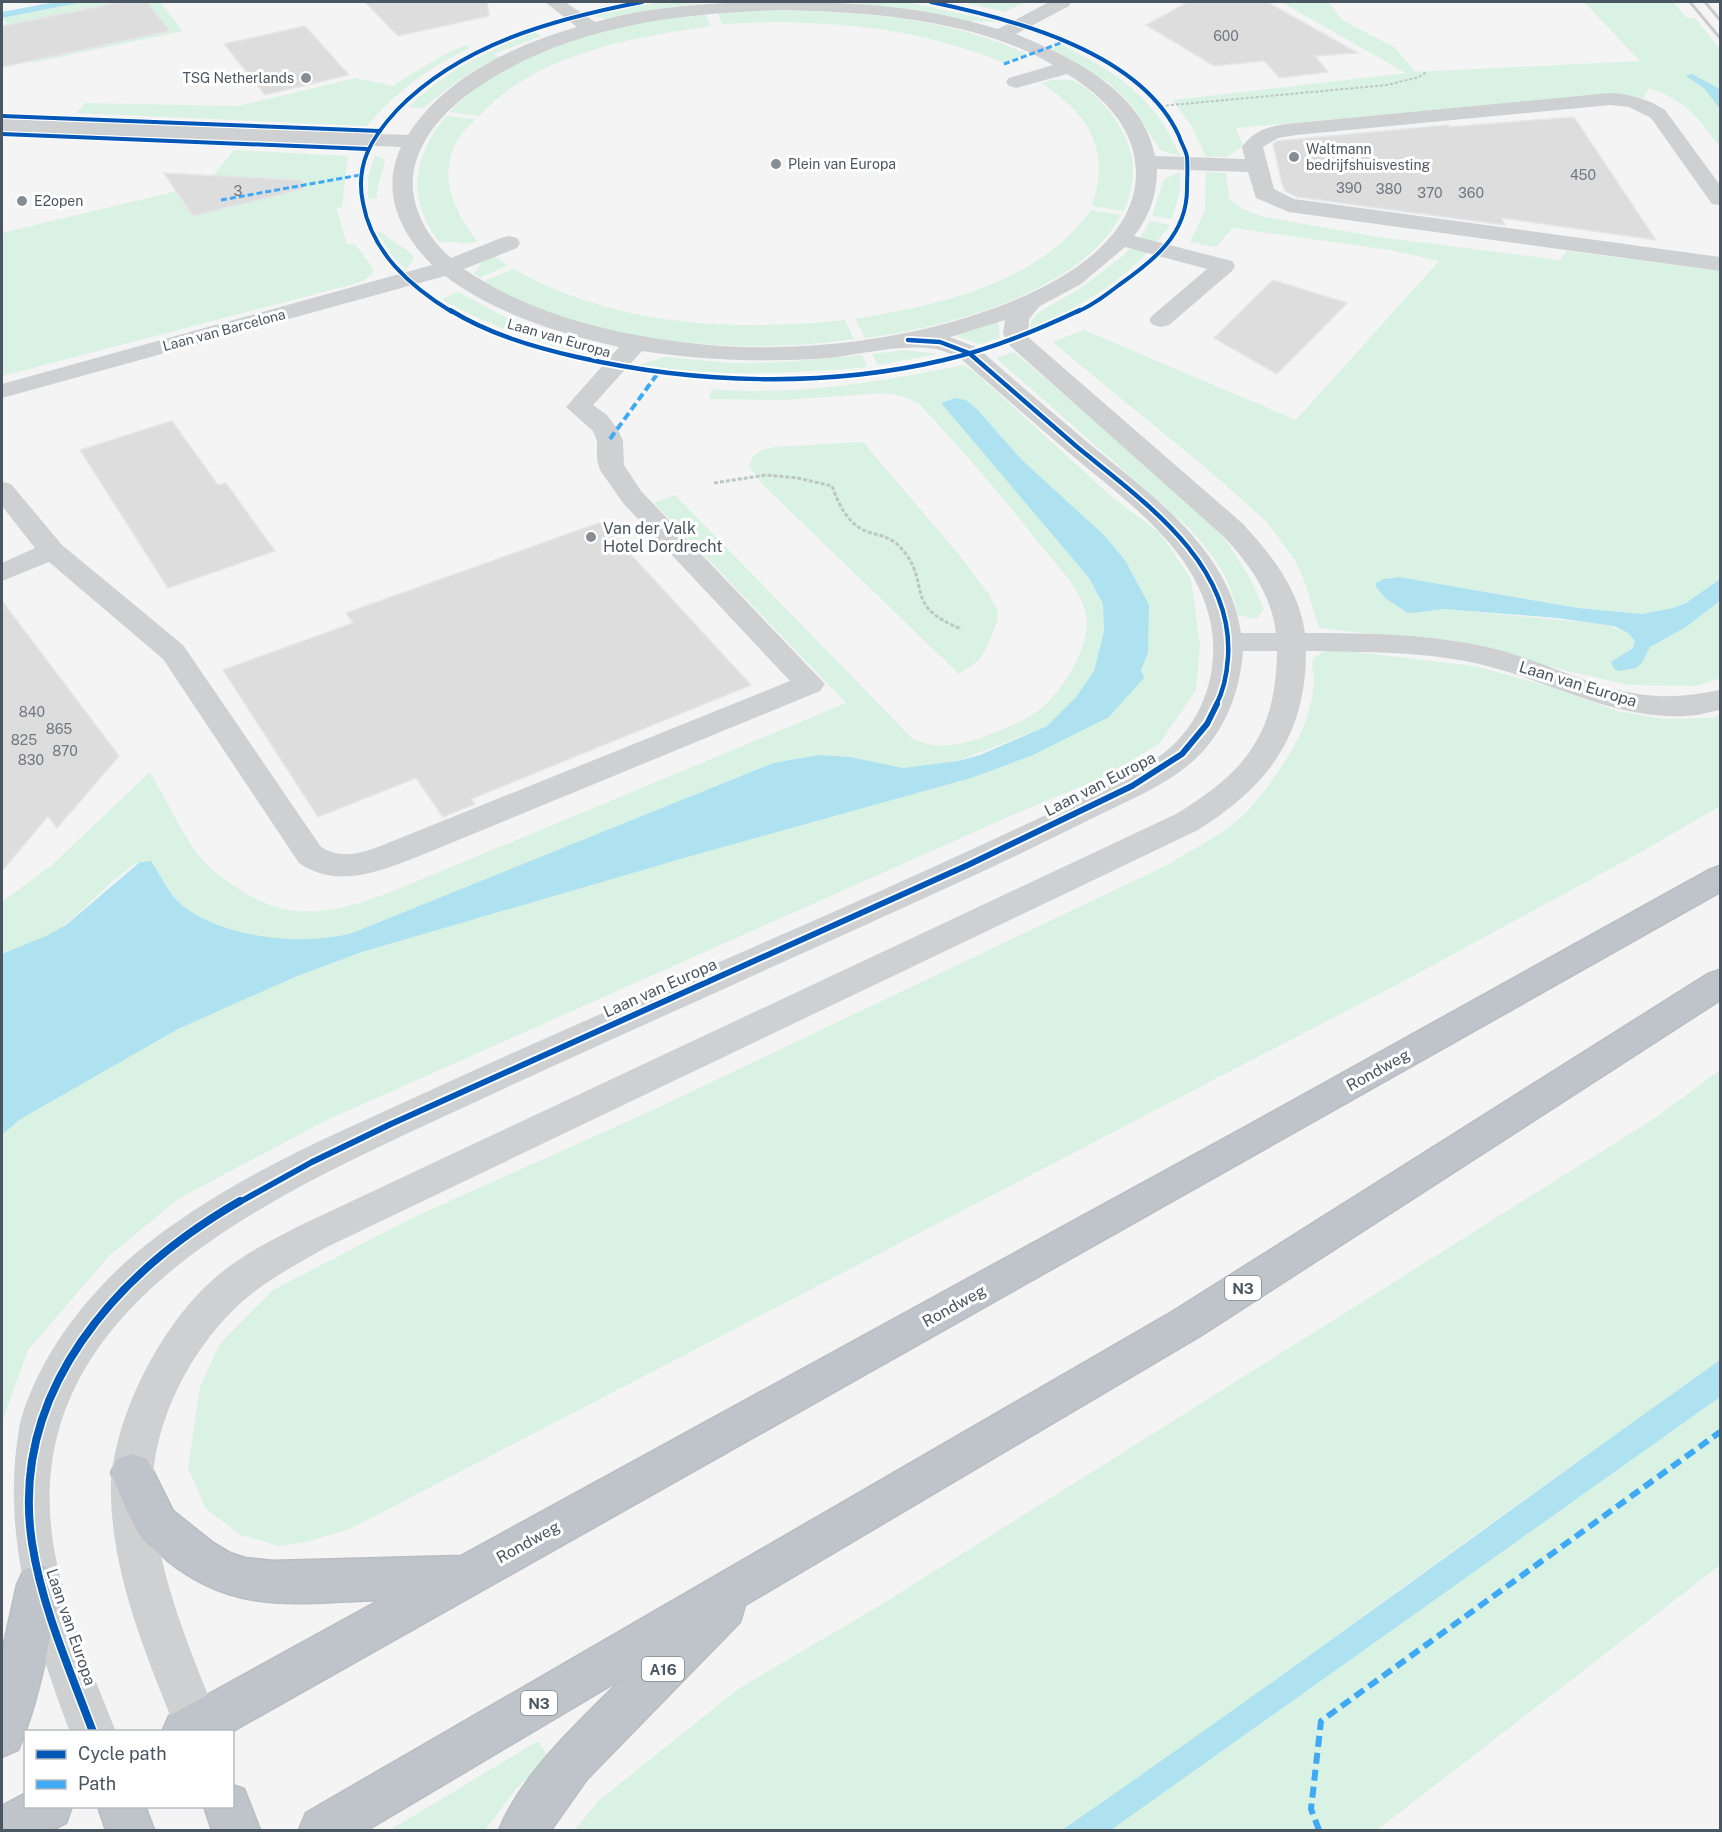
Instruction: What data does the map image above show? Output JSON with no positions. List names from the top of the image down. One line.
{"streets":{"highway":["Rondweg","N3","A16"],"street":["Laan van Barcelona","Laan van Europa"]},"crossings":[["Laan van Barcelona","Laan van Europa"],["Laan van Europa","Rondweg"],["N3","A16"]],"places":["TSG Netherlands","Waltmann bedrijfshuisvesting","Plein van Europa","E2open","Van der Valk Hotel Dordrecht"],"house_numbers":["600","450","390","380","3","370","360","840","865","825","870","830"],"legend":["Cycle path","Path"]}
